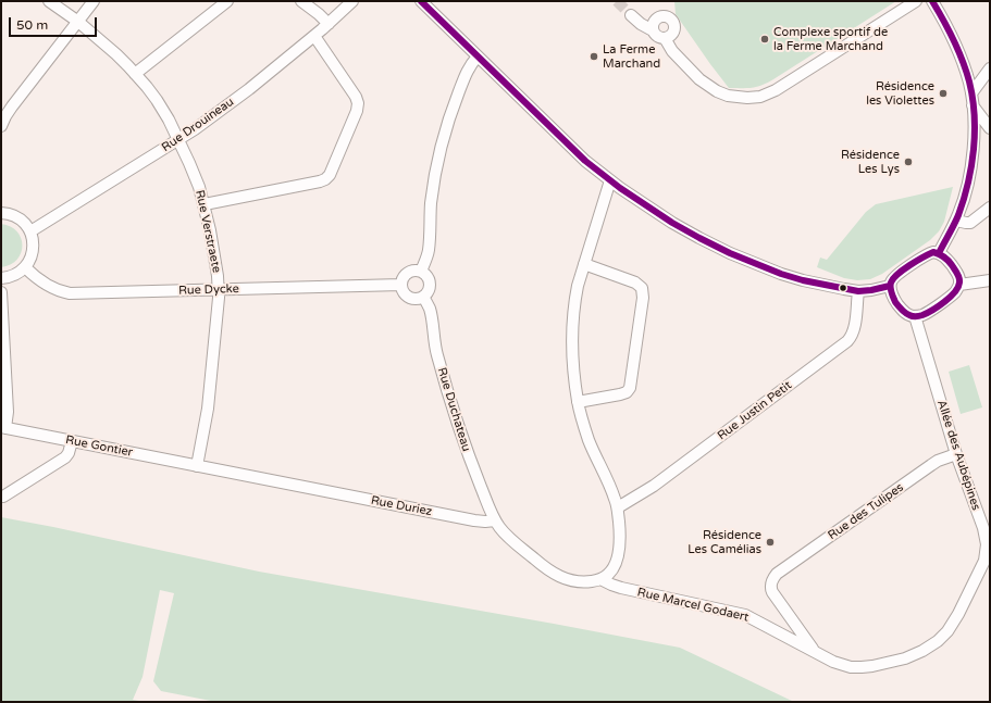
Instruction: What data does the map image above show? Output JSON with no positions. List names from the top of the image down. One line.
{"streets":{"street":["Rue Drouineau","Rue Verstraete","Rue Dycke","Rue Duchateau","Rue Justin Petit","Rue Gontier","Allée des Aubépines","Rue Duriez","Rue des Tulipes","Rue Marcel Godaert"]},"crossings":[["Rue Drouineau","Rue Verstraete"],["Rue Verstraete","Rue Dycke"],["Rue Verstraete","Rue Gontier"],["Rue Verstraete","Rue Duriez"],["Rue Dycke","Rue Duchateau"],["Rue Duchateau","Rue Duriez"],["Rue Gontier","Rue Duriez"],["Allée des Aubépines","Rue des Tulipes"],["Allée des Aubépines","Rue Marcel Godaert"],["Rue des Tulipes","Rue Marcel Godaert"]],"places":["Complexe sportif de la Ferme Marchand","La Ferme Marchand","Résidence les Violettes","Résidence Les Lys","Résidence Les Camélias"],"scale_bar":"50 m"}
